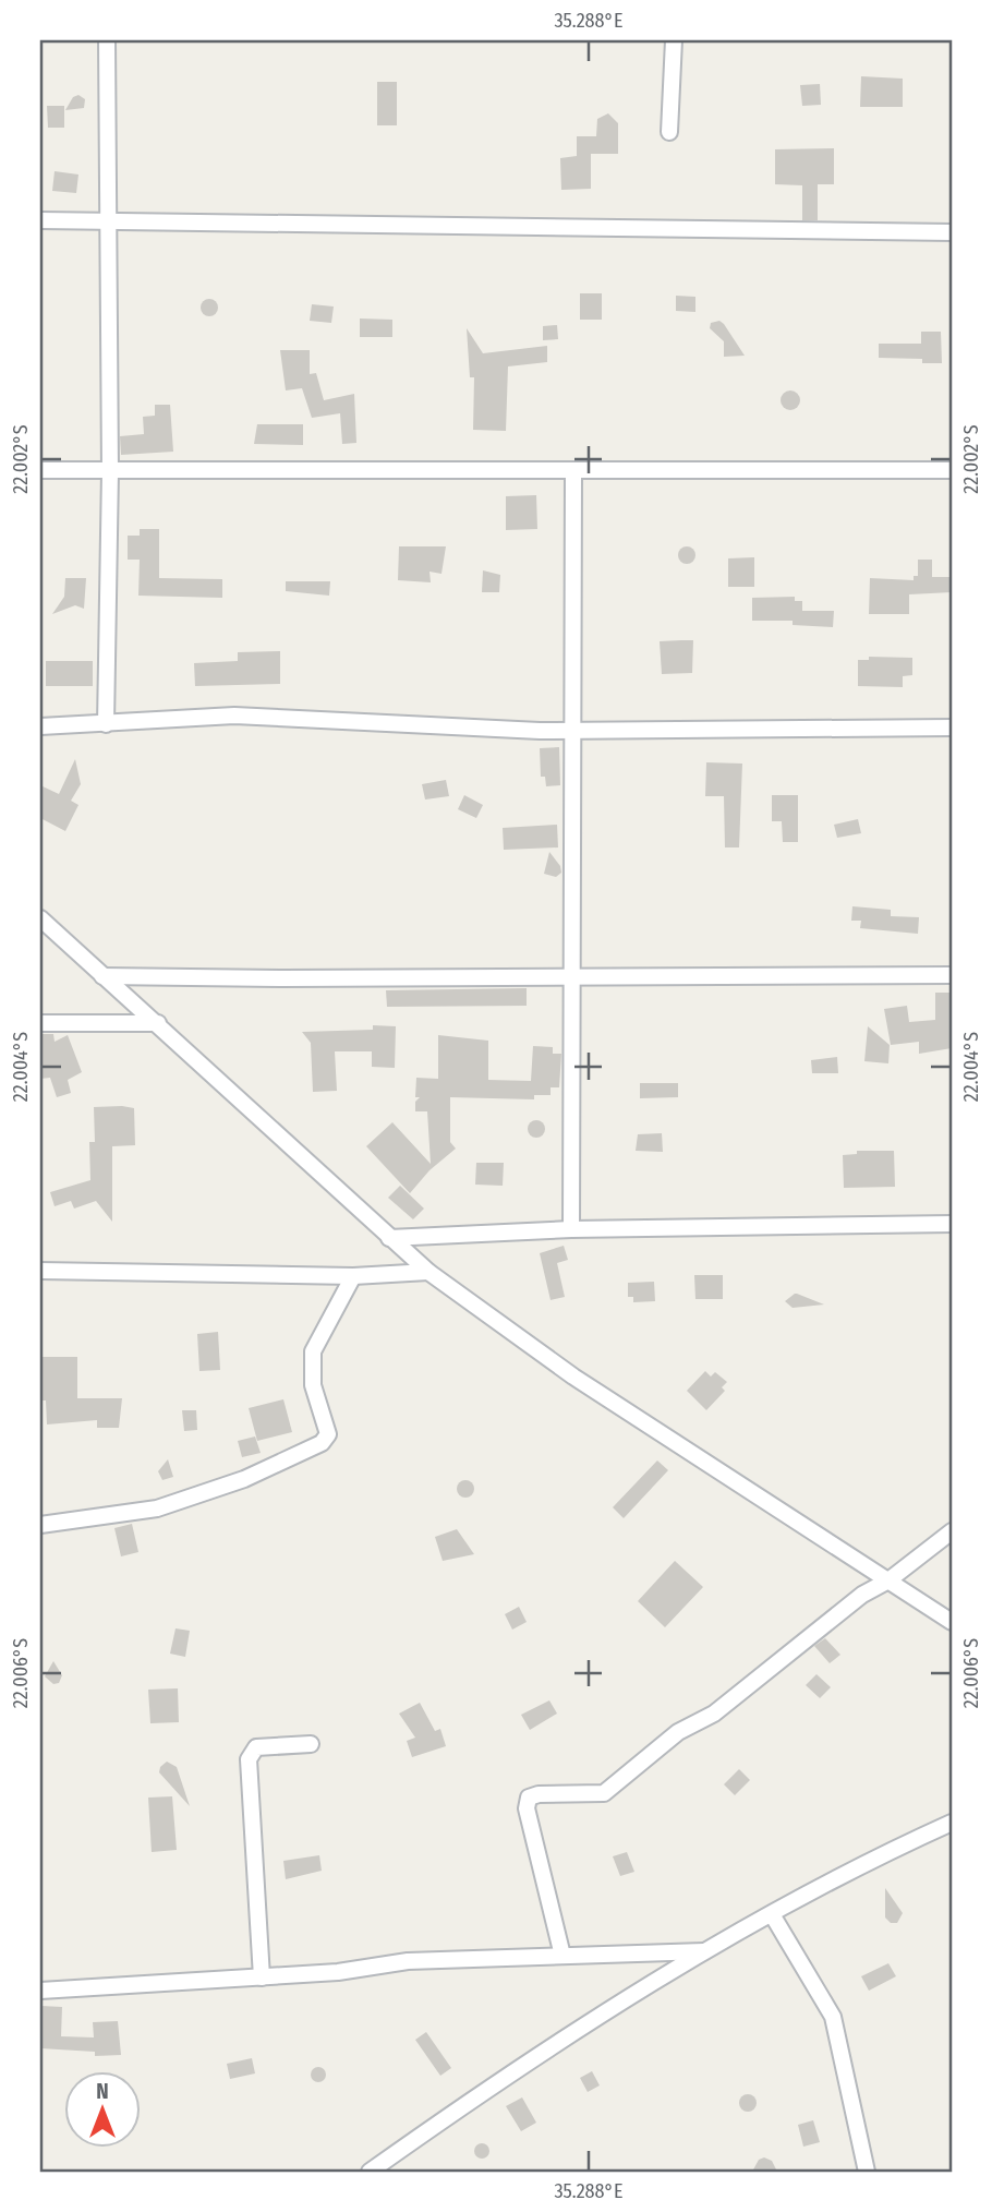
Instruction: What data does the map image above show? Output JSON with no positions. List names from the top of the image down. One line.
{"north":"top","coordinates":["35.288°E","22.002°S","22.004°S","22.006°S"]}
